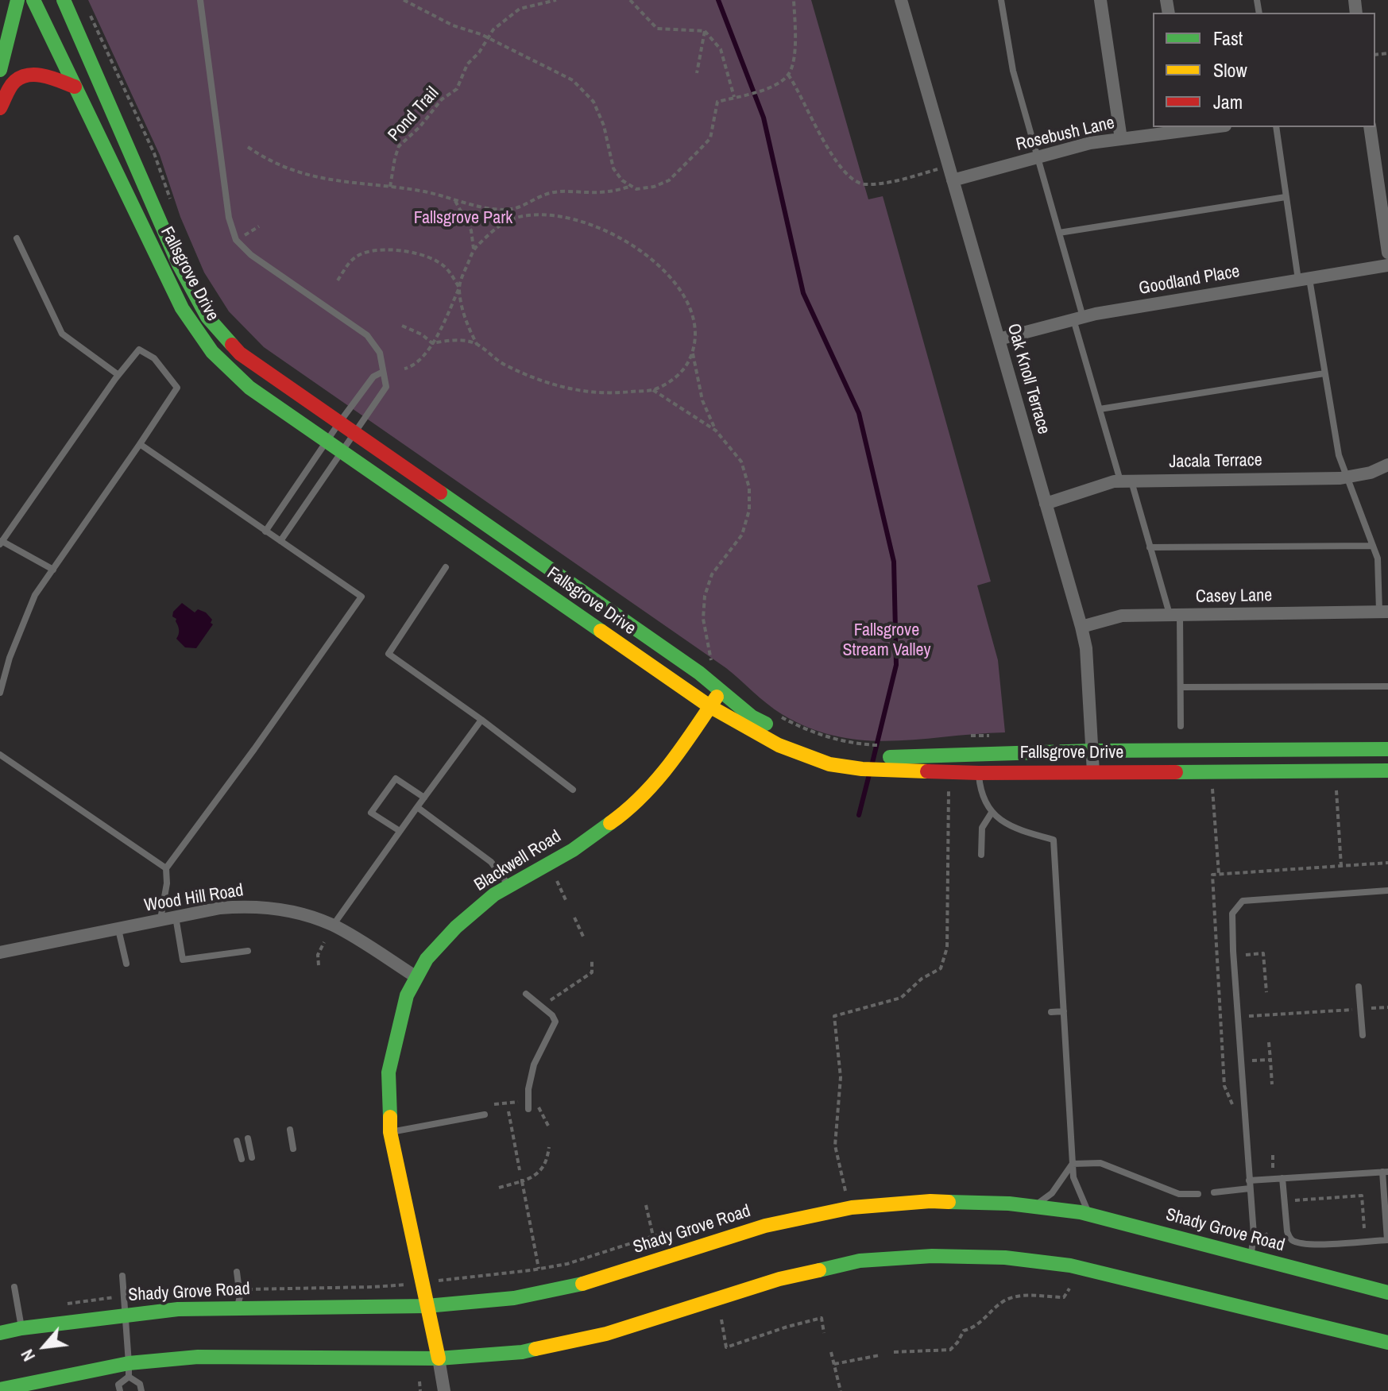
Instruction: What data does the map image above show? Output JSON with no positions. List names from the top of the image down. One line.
{"streets":{"street":["Rosebush Lane","Fallsgrove Drive","Goodland Place","Oak Knoll Terrace","Jacala Terrace","Casey Lane","Blackwell Road","Wood Hill Road","Shady Grove Road"],"path":["Pond Trail"]},"crossings":[["Rosebush Lane","Oak Knoll Terrace"],["Fallsgrove Drive","Oak Knoll Terrace"],["Fallsgrove Drive","Blackwell Road"],["Goodland Place","Oak Knoll Terrace"],["Oak Knoll Terrace","Jacala Terrace"],["Oak Knoll Terrace","Casey Lane"],["Blackwell Road","Wood Hill Road"],["Blackwell Road","Shady Grove Road"]],"parks":["Fallsgrove Park","Fallsgrove Stream Valley"],"legend":["Fast","Slow","Jam"],"north":"bottom left"}
